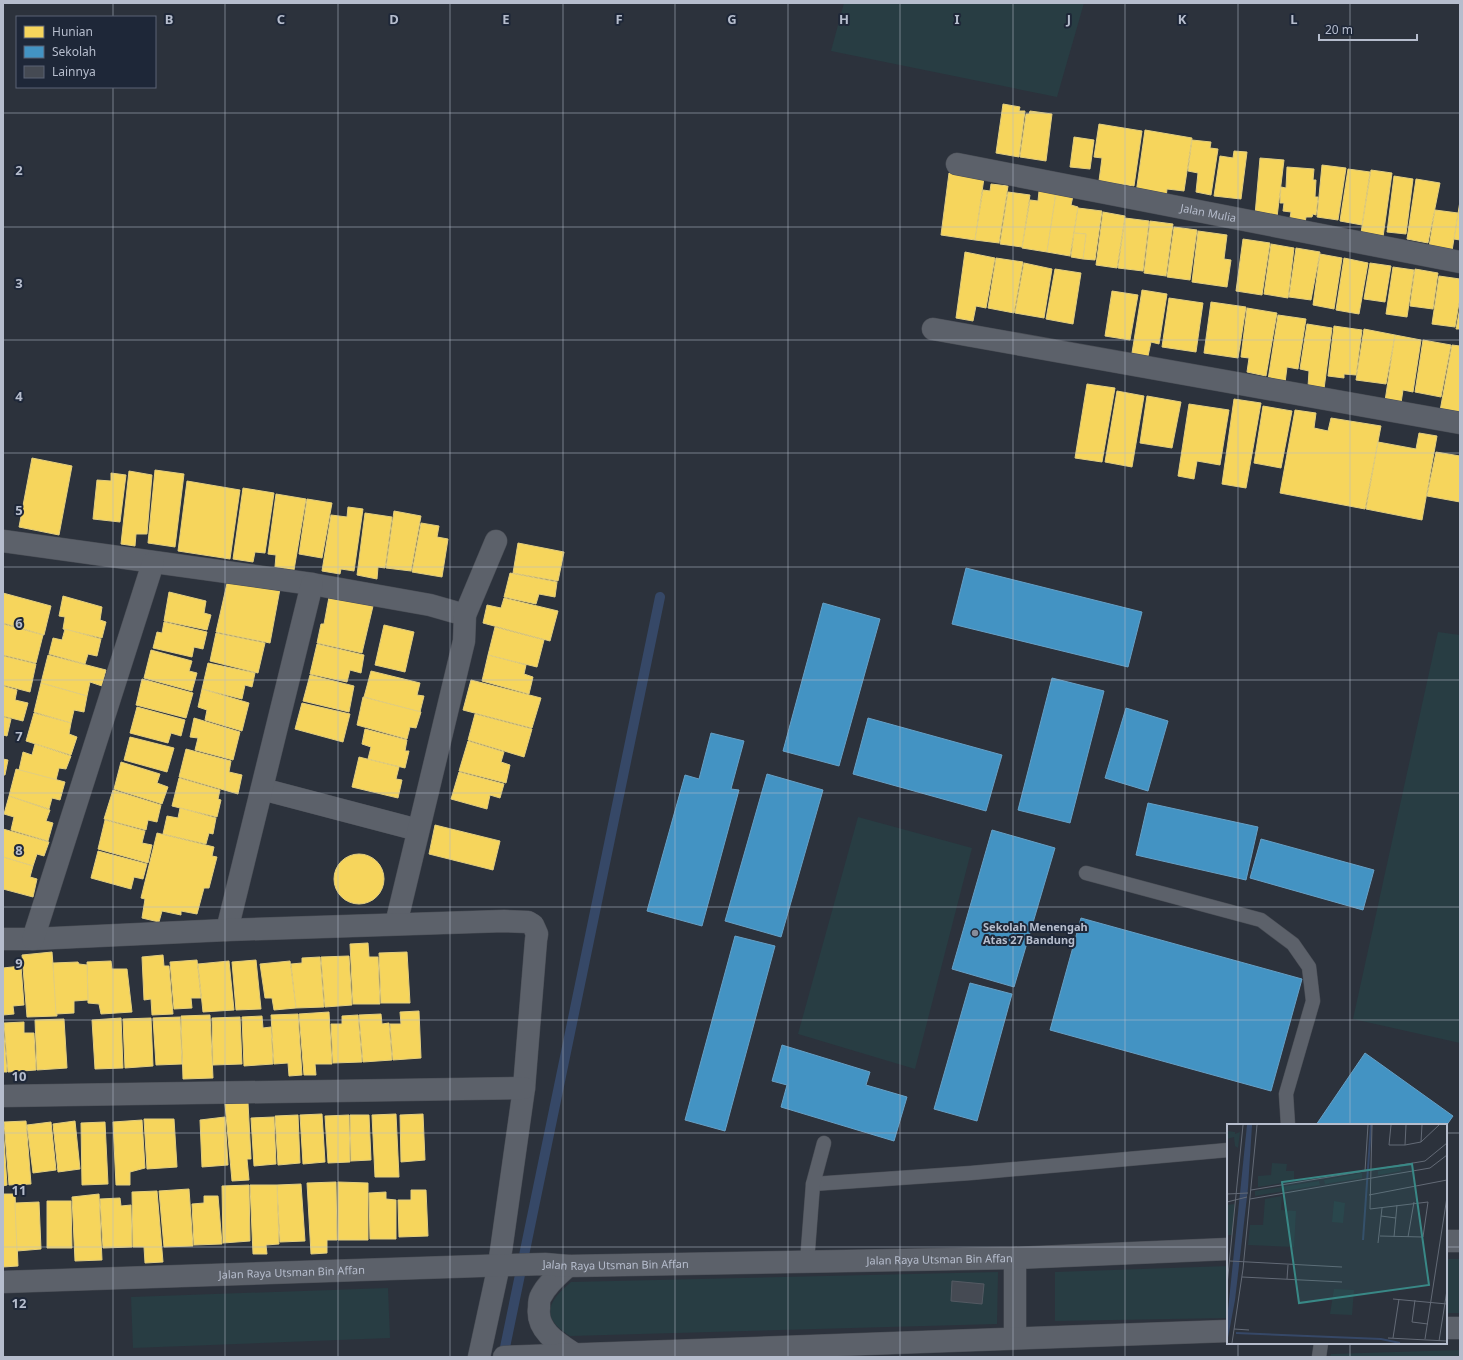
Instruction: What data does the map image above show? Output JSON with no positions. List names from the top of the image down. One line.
{"streets":{"street":["Jalan Mulia","Jalan Raya Utsman Bin Affan"]},"places":["Sekolah Menengah Atas 27 Bandung"],"legend":["Hunian","Sekolah","Lainnya"],"scale_bar":"20 m","grid":{"columns":["B","C","D","E","F","G","H","I","J","K","L"],"rows":["2","3","4","5","6","7","8","9","10","11","12"]}}
